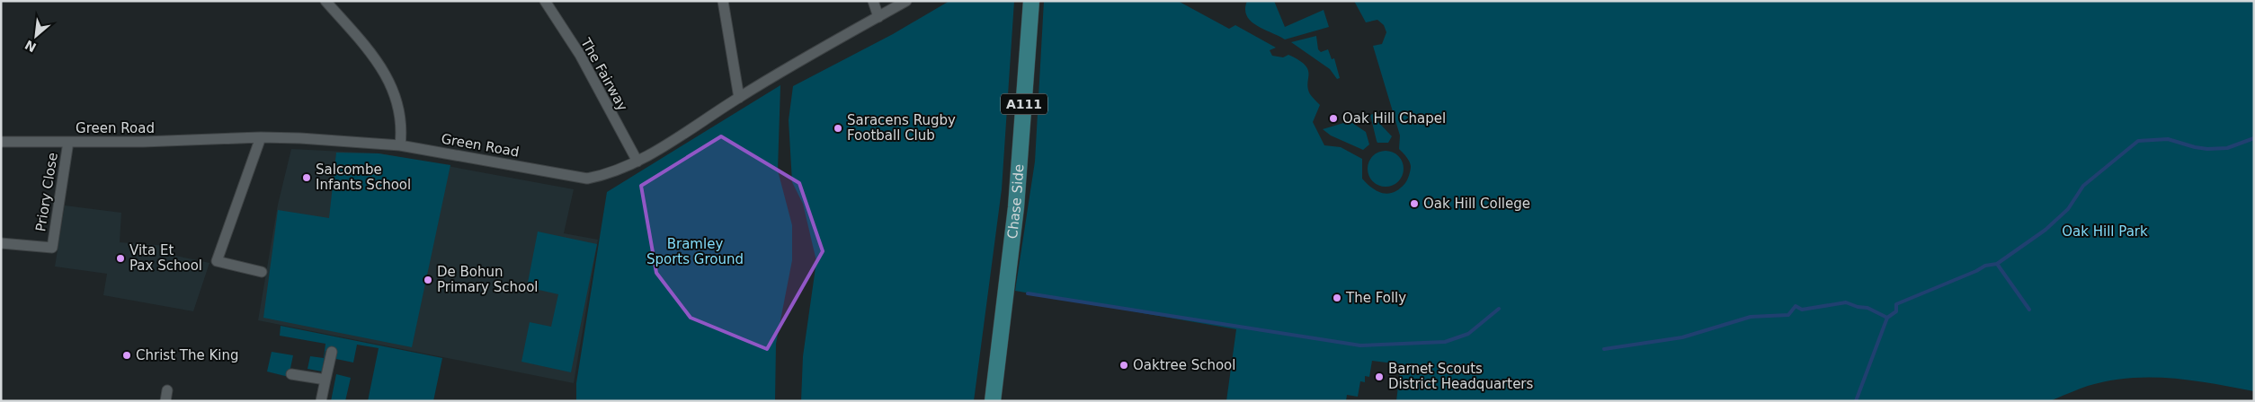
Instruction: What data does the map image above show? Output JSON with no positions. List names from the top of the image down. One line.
{"streets":{"main road":["A111","Chase Side"],"street":["The Fairway","Green Road","Priory Close"]},"crossings":[["The Fairway","Green Road"],["Green Road","Priory Close"]],"parks":["Oak Hill Park","Bramley Sports Ground"],"places":["Oak Hill Chapel","Saracens Rugby Football Club","Salcombe Infants School","Oak Hill College","Vita Et Pax School","De Bohun Primary School","The Folly","Christ The King","Oaktree School","Barnet Scouts District Headquarters"],"north":"bottom left"}
